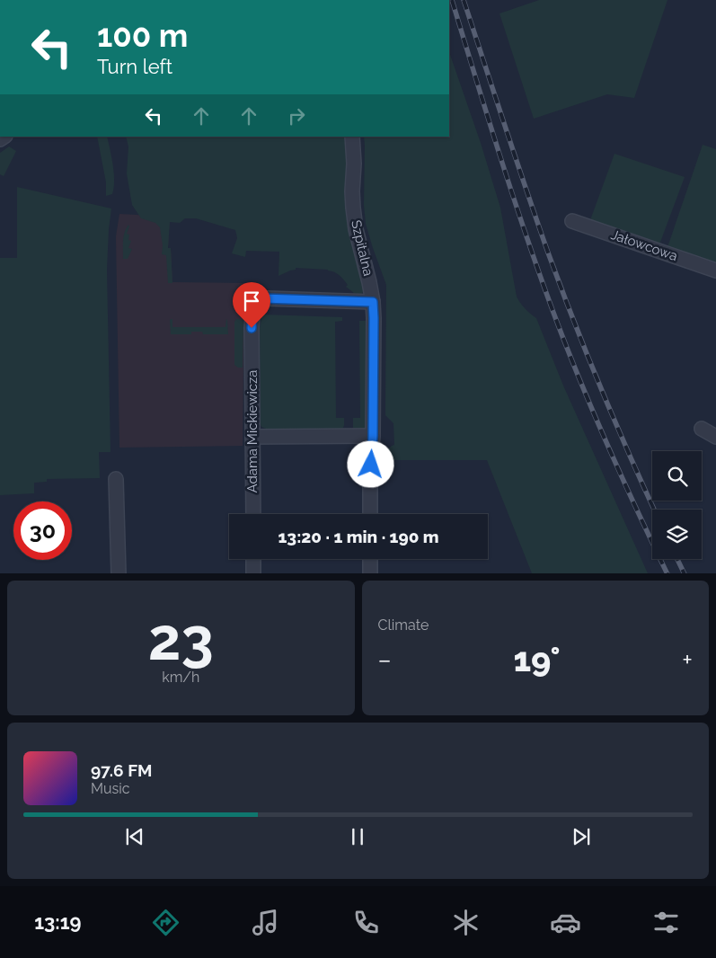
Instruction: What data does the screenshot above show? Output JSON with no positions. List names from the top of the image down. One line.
{"streets":{"street":["Jałowcowa","Szpitalna","Adama Mickiewicza"]},"crossings":[["Szpitalna","Adama Mickiewicza"]],"page":{"turn":["100 m","Turn left"],"limit":"30","trip":"13:20 · 1 min · 190 m","tile":[["23","km/h"],"Climate"],"heat":["−","19°","+"],"song":["97.6 FM","Music"],"tabs":"13:19"}}
